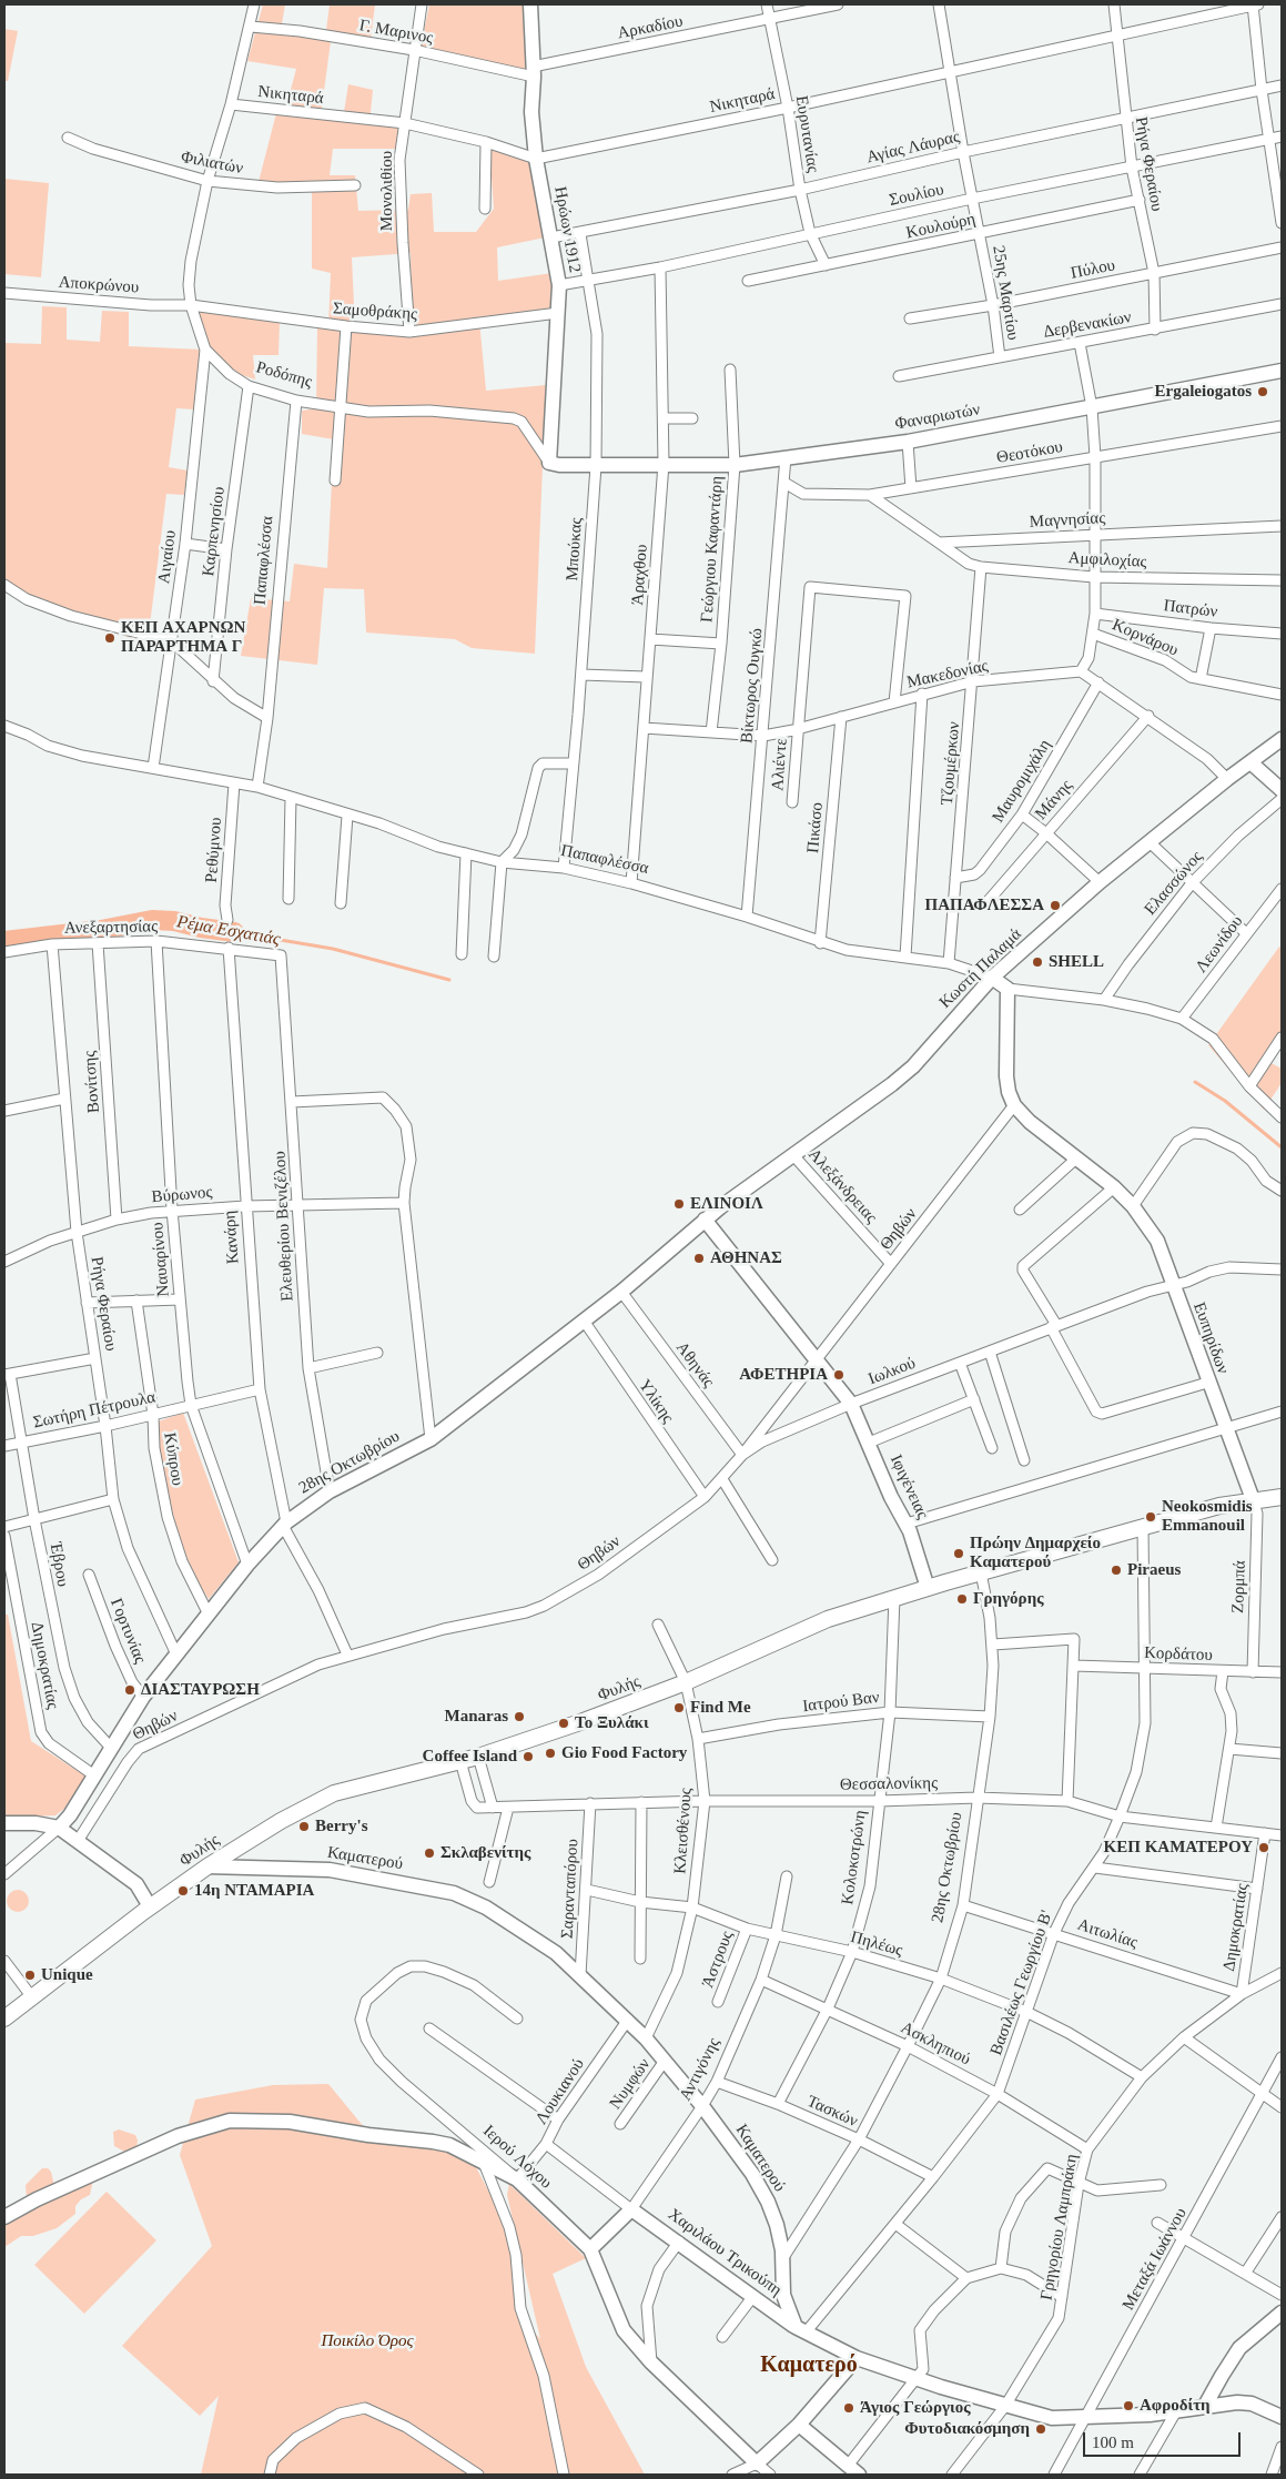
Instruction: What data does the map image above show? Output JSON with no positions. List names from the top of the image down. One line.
{"streets":{"main road":["Φυλής"],"street":["Αρκαδίου","Γ. Μαρινος","Νικηταρά","Ευρυτανίας","Αγίας Λάυρας","Φιλιατών","Ρήγα Φεραίου","Μονολιθίου","Σουλίου","Κουλούρη","Ηρώων 1912","Πύλου","Αποκρώνου","25ης Μαρτίου","Σαμοθράκης","Δερβενακίων","Ροδόπης","Φαναριωτών","Θεοτόκου","Μαγνησίας","Καρπενησίου","Μπούκας","Γεώργιου Καφαντάρη","Αιγαίου","Παπαφλέσσα","Αμφιλοχίας","Άραχθου","Πατρών","Κορνάρου","Μακεδονίας","Βίκτωρος Ουγκώ","Τζουμέρκων","Αλιέντε","Μαυρομιχάλη","Μάνης","Πικάσο","Ρεθύμνου","Ελασσώνος","Ανεξαρτησίας","Λεωνίδου","Κωστή Παλαμά","Βονίτσης","Αλεξάνδρειας","Βύρωνος","Ελευθερίου Βενιζέλου","Θηβών","Κανάρη","Ναυαρίνου","Ευπηρίδων","Αθηνάς","Ιωλκού","Υλίκης","Σωτήρη Πέτρουλα","Κύπρου","28ης Οκτωβρίου","Ιφιγένειας","Έβρου","Ζορμπά","Γορτυνίας","Κορδάτου","Δημοκρατίας","Ιατρού Βαν","Θεσσαλονίκης","Κλεισθένους","Κολοκοτρώνη","Καματερού","Σαρανταπόρου","Αιτωλίας","Πηλέως","Άστρους","Βασιλέως Γεωργίου Β'","Ασκληπιού","Αντιγόνης","Νυμφών","Λουκιανού","Τασκών","Ιερού Λόχου","Γρηγορίου Λαμπράκη","Χαριλάου Τρικούπη","Μεταξά Ιωάννου"]},"crossings":[["Αρκαδίου","Γ. Μαρινος"],["Αρκαδίου","Ευρυτανίας"],["Αρκαδίου","Ηρώων 1912"],["Γ. Μαρινος","Μονολιθίου"],["Γ. Μαρινος","Ηρώων 1912"],["Γ. Μαρινος","Ροδόπης"],["Νικηταρά","Ευρυτανίας"],["Νικηταρά","Ρήγα Φεραίου"],["Νικηταρά","Μονολιθίου"],["Νικηταρά","Ηρώων 1912"],["Νικηταρά","25ης Μαρτίου"],["Νικηταρά","Ροδόπης"],["Ευρυτανίας","Αγίας Λάυρας"],["Ευρυτανίας","Σουλίου"],["Ευρυτανίας","Κουλούρη"],["Αγίας Λάυρας","Ρήγα Φεραίου"],["Αγίας Λάυρας","Ηρώων 1912"],["Αγίας Λάυρας","25ης Μαρτίου"],["Αγίας Λάυρας","Μπούκας"],["Φιλιατών","Ροδόπης"],["Ρήγα Φεραίου","Σουλίου"],["Ρήγα Φεραίου","Κουλούρη"],["Ρήγα Φεραίου","Πύλου"],["Ρήγα Φεραίου","Δερβενακίων"],["Ρήγα Φεραίου","Ανεξαρτησίας"],["Ρήγα Φεραίου","Βύρωνος"],["Ρήγα Φεραίου","Σωτήρη Πέτρουλα"],["Ρήγα Φεραίου","28ης Οκτωβρίου"],["Μονολιθίου","Σαμοθράκης"],["Σουλίου","Ηρώων 1912"],["Σουλίου","25ης Μαρτίου"],["Σουλίου","Μπούκας"],["Σουλίου","Άραχθου"],["Κουλούρη","25ης Μαρτίου"],["Ηρώων 1912","Σαμοθράκης"],["Ηρώων 1912","Ροδόπης"],["Πύλου","25ης Μαρτίου"],["Αποκρώνου","Σαμοθράκης"],["Αποκρώνου","Ροδόπης"],["25ης Μαρτίου","Δερβενακίων"],["Σαμοθράκης","Ροδόπης"],["Ροδόπης","Καρπενησίου"],["Ροδόπης","Αιγαίου"],["Ροδόπης","Παπαφλέσσα"],["Φαναριωτών","Μπούκας"],["Φαναριωτών","Γεώργιου Καφαντάρη"],["Φαναριωτών","Άραχθου"],["Φαναριωτών","Βίκτωρος Ουγκώ"],["Θεοτόκου","Βίκτωρος Ουγκώ"],["Μαγνησίας","Αμφιλοχίας"],["Μπούκας","Παπαφλέσσα"],["Γεώργιου Καφαντάρη","Μακεδονίας"],["Παπαφλέσσα","Άραχθου"],["Παπαφλέσσα","Βίκτωρος Ουγκώ"],["Παπαφλέσσα","Τζουμέρκων"],["Παπαφλέσσα","Πικάσο"],["Παπαφλέσσα","Ελασσώνος"],["Παπαφλέσσα","Λεωνίδου"],["Παπαφλέσσα","Κωστή Παλαμά"],["Παπαφλέσσα","Ευπηρίδων"],["Αμφιλοχίας","Τζουμέρκων"],["Άραχθου","Μακεδονίας"],["Μακεδονίας","Βίκτωρος Ουγκώ"],["Μακεδονίας","Τζουμέρκων"],["Μακεδονίας","Αλιέντε"],["Μακεδονίας","Πικάσο"],["Τζουμέρκων","Μαυρομιχάλη"],["Ανεξαρτησίας","Βονίτσης"],["Ανεξαρτησίας","Ελευθερίου Βενιζέλου"],["Ανεξαρτησίας","Κανάρη"],["Ανεξαρτησίας","Ναυαρίνου"],["Κωστή Παλαμά","Αλεξάνδρειας"],["Κωστή Παλαμά","28ης Οκτωβρίου"],["Βονίτσης","Βύρωνος"],["Αλεξάνδρειας","Θηβών"],["Βύρωνος","Ελευθερίου Βενιζέλου"],["Βύρωνος","Κανάρη"],["Βύρωνος","Ναυαρίνου"],["Ελευθερίου Βενιζέλου","28ης Οκτωβρίου"],["Θηβών","Κανάρη"],["Θηβών","Ευπηρίδων"],["Θηβών","Αθηνάς"],["Θηβών","Ιωλκού"],["Θηβών","Υλίκης"],["Θηβών","Ιφιγένειας"],["Κανάρη","Σωτήρη Πέτρουλα"],["Κανάρη","28ης Οκτωβρίου"],["Ναυαρίνου","Σωτήρη Πέτρουλα"],["Ναυαρίνου","28ης Οκτωβρίου"],["Ευπηρίδων","Ιωλκού"],["Ευπηρίδων","Ζορμπά"],["Ευπηρίδων","Φυλής"],["Αθηνάς","Ιωλκού"],["Αθηνάς","28ης Οκτωβρίου"],["Ιωλκού","Ιφιγένειας"],["Υλίκης","28ης Οκτωβρίου"],["Σωτήρη Πέτρουλα","Κύπρου"],["Σωτήρη Πέτρουλα","Έβρου"],["Κύπρου","28ης Οκτωβρίου"],["28ης Οκτωβρίου","Έβρου"],["28ης Οκτωβρίου","Γορτυνίας"],["28ης Οκτωβρίου","Δημοκρατίας"],["28ης Οκτωβρίου","Φυλής"],["28ης Οκτωβρίου","Ιατρού Βαν"],["28ης Οκτωβρίου","Θεσσαλονίκης"],["28ης Οκτωβρίου","Καματερού"],["28ης Οκτωβρίου","Αιτωλίας"],["28ης Οκτωβρίου","Πηλέως"],["28ης Οκτωβρίου","Ασκληπιού"],["28ης Οκτωβρίου","Τασκών"],["Ιφιγένειας","Φυλής"],["Ζορμπά","Κορδάτου"],["Ζορμπά","Φυλής"],["Κορδάτου","Βασιλέως Γεωργίου Β'"],["Δημοκρατίας","Θεσσαλονίκης"],["Δημοκρατίας","Αιτωλίας"],["Δημοκρατίας","Γρηγορίου Λαμπράκη"],["Φυλής","Θεσσαλονίκης"],["Φυλής","Κλεισθένους"],["Φυλής","Κολοκοτρώνη"],["Φυλής","Καματερού"],["Φυλής","Βασιλέως Γεωργίου Β'"],["Ιατρού Βαν","Κλεισθένους"],["Ιατρού Βαν","Κολοκοτρώνη"],["Θεσσαλονίκης","Κλεισθένους"],["Θεσσαλονίκης","Κολοκοτρώνη"],["Θεσσαλονίκης","Σαρανταπόρου"],["Θεσσαλονίκης","Βασιλέως Γεωργίου Β'"],["Κλεισθένους","Καματερού"],["Κλεισθένους","Πηλέως"],["Κολοκοτρώνη","Πηλέως"],["Κολοκοτρώνη","Ασκληπιού"],["Κολοκοτρώνη","Τασκών"],["Καματερού","Σαρανταπόρου"],["Καματερού","Βασιλέως Γεωργίου Β'"],["Καματερού","Αντιγόνης"],["Καματερού","Νυμφών"],["Καματερού","Λουκιανού"],["Καματερού","Χαριλάου Τρικούπη"],["Σαρανταπόρου","Πηλέως"],["Αιτωλίας","Βασιλέως Γεωργίου Β'"],["Αιτωλίας","Γρηγορίου Λαμπράκη"],["Πηλέως","Άστρους"],["Πηλέως","Βασιλέως Γεωργίου Β'"],["Πηλέως","Αντιγόνης"],["Πηλέως","Γρηγορίου Λαμπράκη"],["Βασιλέως Γεωργίου Β'","Ασκληπιού"],["Βασιλέως Γεωργίου Β'","Τασκών"],["Βασιλέως Γεωργίου Β'","Χαριλάου Τρικούπη"],["Ασκληπιού","Αντιγόνης"],["Ασκληπιού","Γρηγορίου Λαμπράκη"],["Αντιγόνης","Τασκών"],["Αντιγόνης","Ιερού Λόχου"],["Αντιγόνης","Χαριλάου Τρικούπη"],["Λουκιανού","Ιερού Λόχου"]],"districts":["Καματερό"],"water":["Ρέμα Εσχατιάς"],"parks":["Ποικίλο Όρος"],"places":["Ergaleiogatos","ΚΕΠ ΑΧΑΡΝΩΝ ΠΑΡΑΡΤΗΜΑ Γ","ΠΑΠΑΦΛΕΣΣΑ","SHELL","ΕΛΙΝΟΙΛ","ΑΘΗΝΑΣ","ΑΦΕΤΗΡΙΑ","Neokosmidis Emmanouil","Πρώην Δημαρχείο Καματερού","Piraeus","Γρηγόρης","ΔΙΑΣΤΑΥΡΩΣΗ","Find Me","Manaras","Το Ξυλάκι","Gio Food Factory","Coffee Island","Berry's","ΚΕΠ ΚΑΜΑΤΕΡΟΥ","Σκλαβενίτης","14η ΝΤΑΜΑΡΙΑ","Unique","Αφροδίτη","Άγιος Γεώργιος","Φυτοδιακόσμηση"],"scale_bar":"100 m"}
